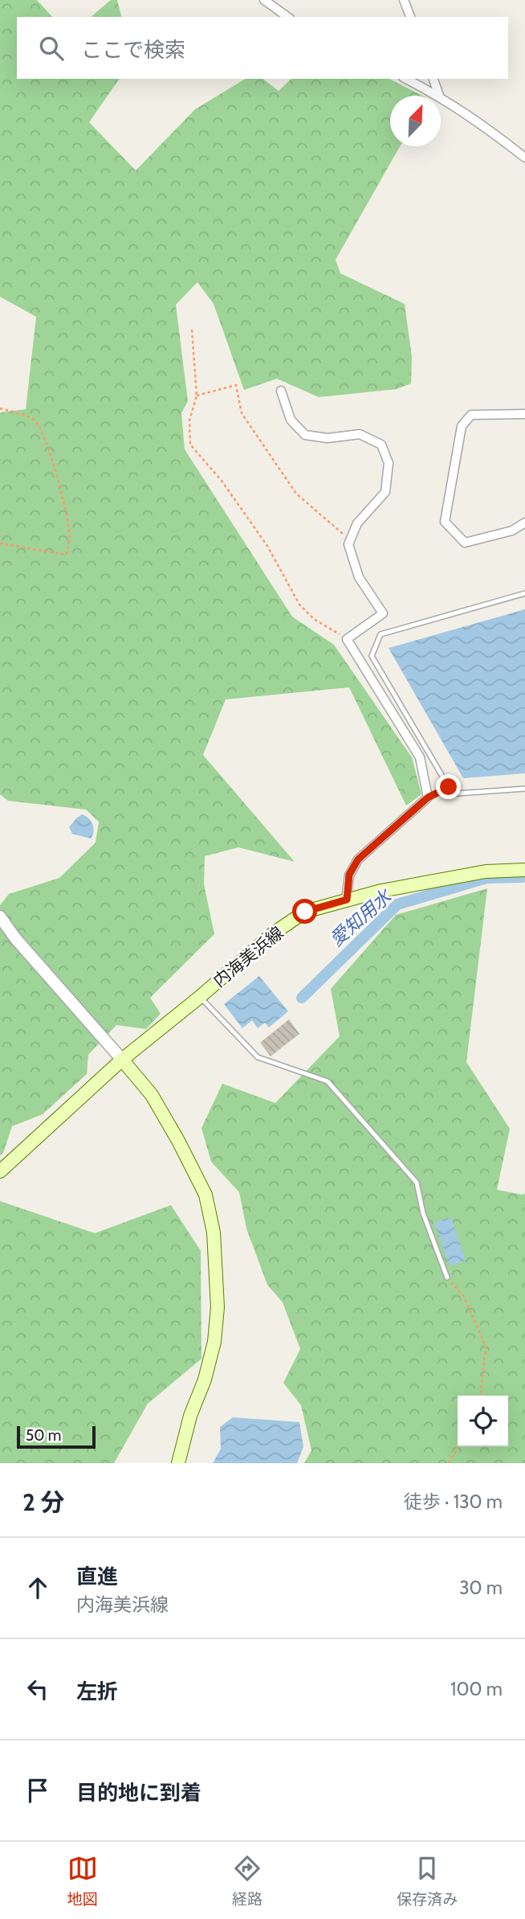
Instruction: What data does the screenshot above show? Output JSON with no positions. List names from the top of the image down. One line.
{"streets":{"main road":["内海美浜線"]},"water":["愛知用水"],"scale_bar":"50 m","north":"top right","page":{"search":"ここで検索","scale":"50 m","heading":["2 分","徒歩 · 130 m"],"list":[["直進","内海美浜線","30 m"],["左折","100 m"],"目的地に到着"],"nav":["地図","経路","保存済み"]}}
